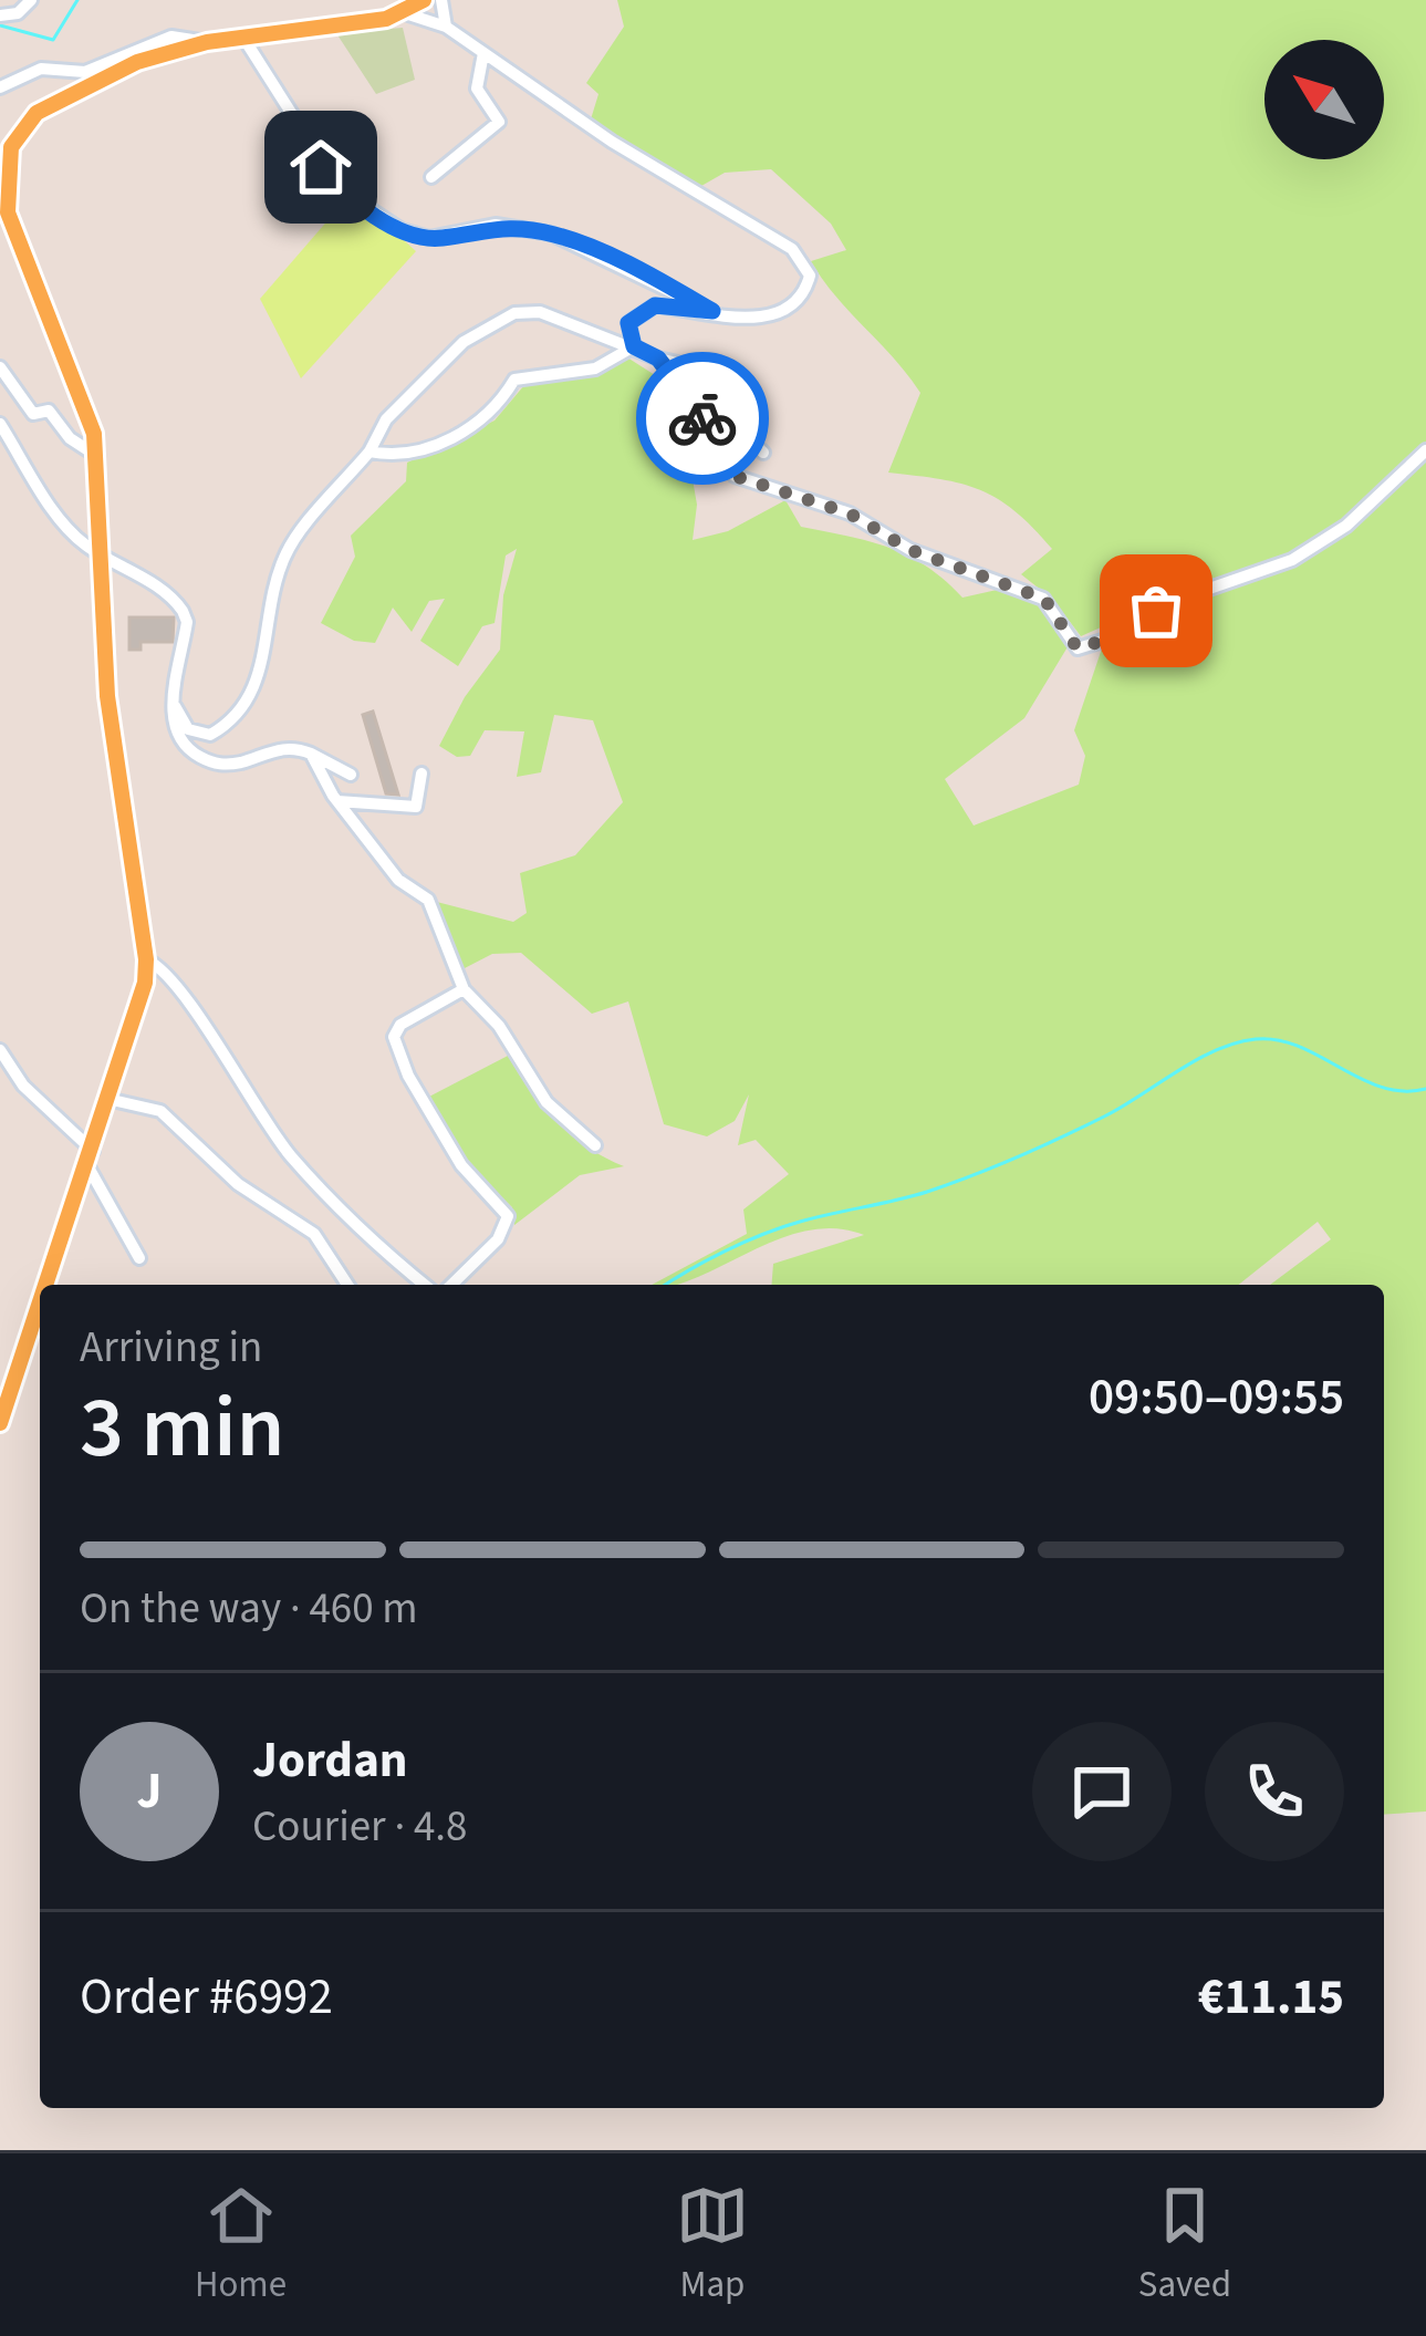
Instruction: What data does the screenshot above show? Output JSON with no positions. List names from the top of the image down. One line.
{"north":"top left","page":{"heading":["3 min","Arriving in","09:50–09:55"],"panel":["Jordan","Courier · 4.8","Order #6992","€11.15"],"bar":"On the way · 460 m","round":"J","tabs":["Home","Map","Saved"]}}
